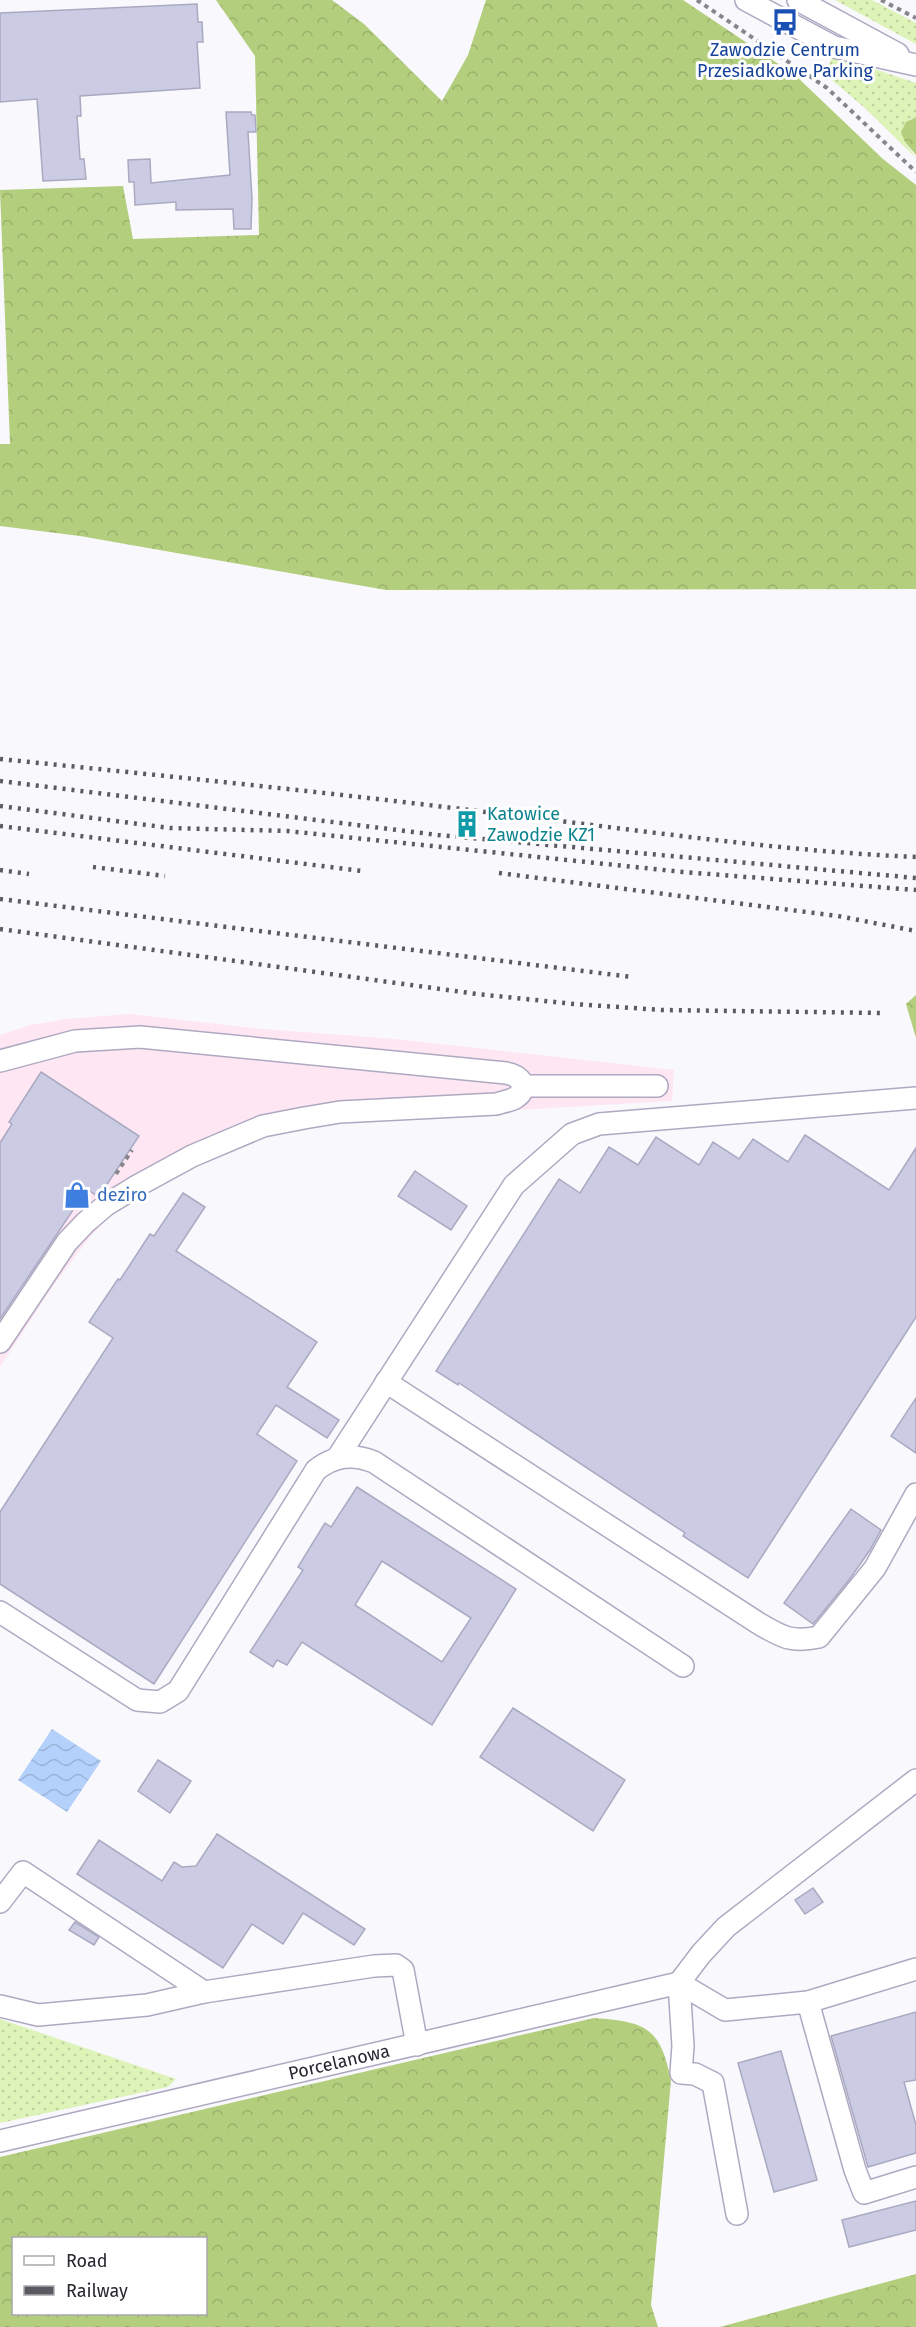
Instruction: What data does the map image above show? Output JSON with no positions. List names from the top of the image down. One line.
{"streets":{"street":["Porcelanowa"]},"places":{"bus stop":["Zawodzie Centrum Przesiadkowe Parking"],"building":["Katowice Zawodzie KZ1"],"shop":["deziro"]},"legend":["Road","Railway"]}
